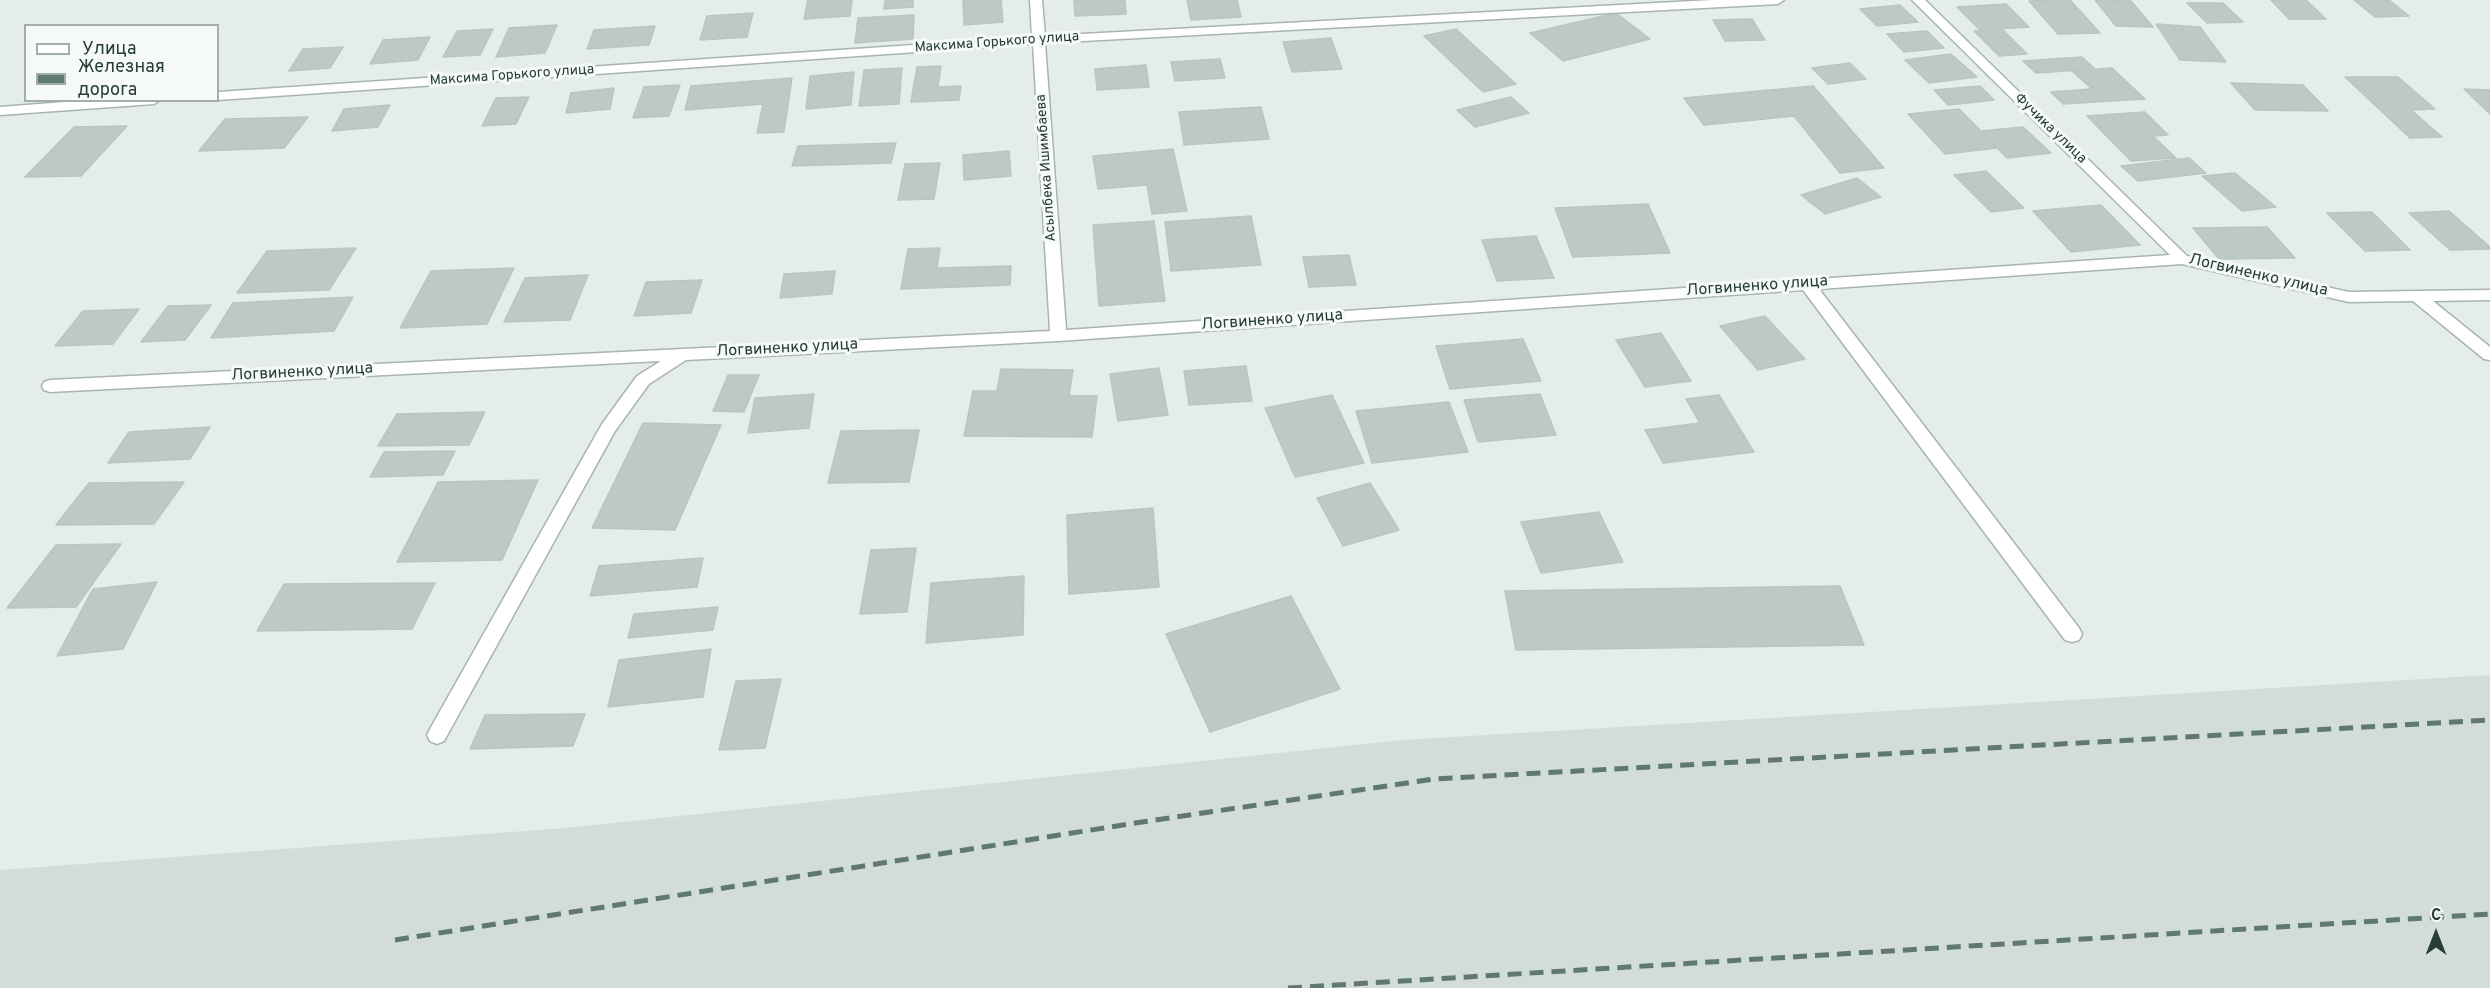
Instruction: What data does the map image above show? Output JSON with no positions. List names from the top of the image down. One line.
{"streets":{"street":["Максима Горького улица","Фучика улица","Асылбека Ишимбаева","Логвиненко улица"]},"crossings":[["Максима Горького улица","Асылбека Ишимбаева"],["Фучика улица","Логвиненко улица"],["Асылбека Ишимбаева","Логвиненко улица"]],"legend":["Улица","Железная дорога"],"north":"top"}
